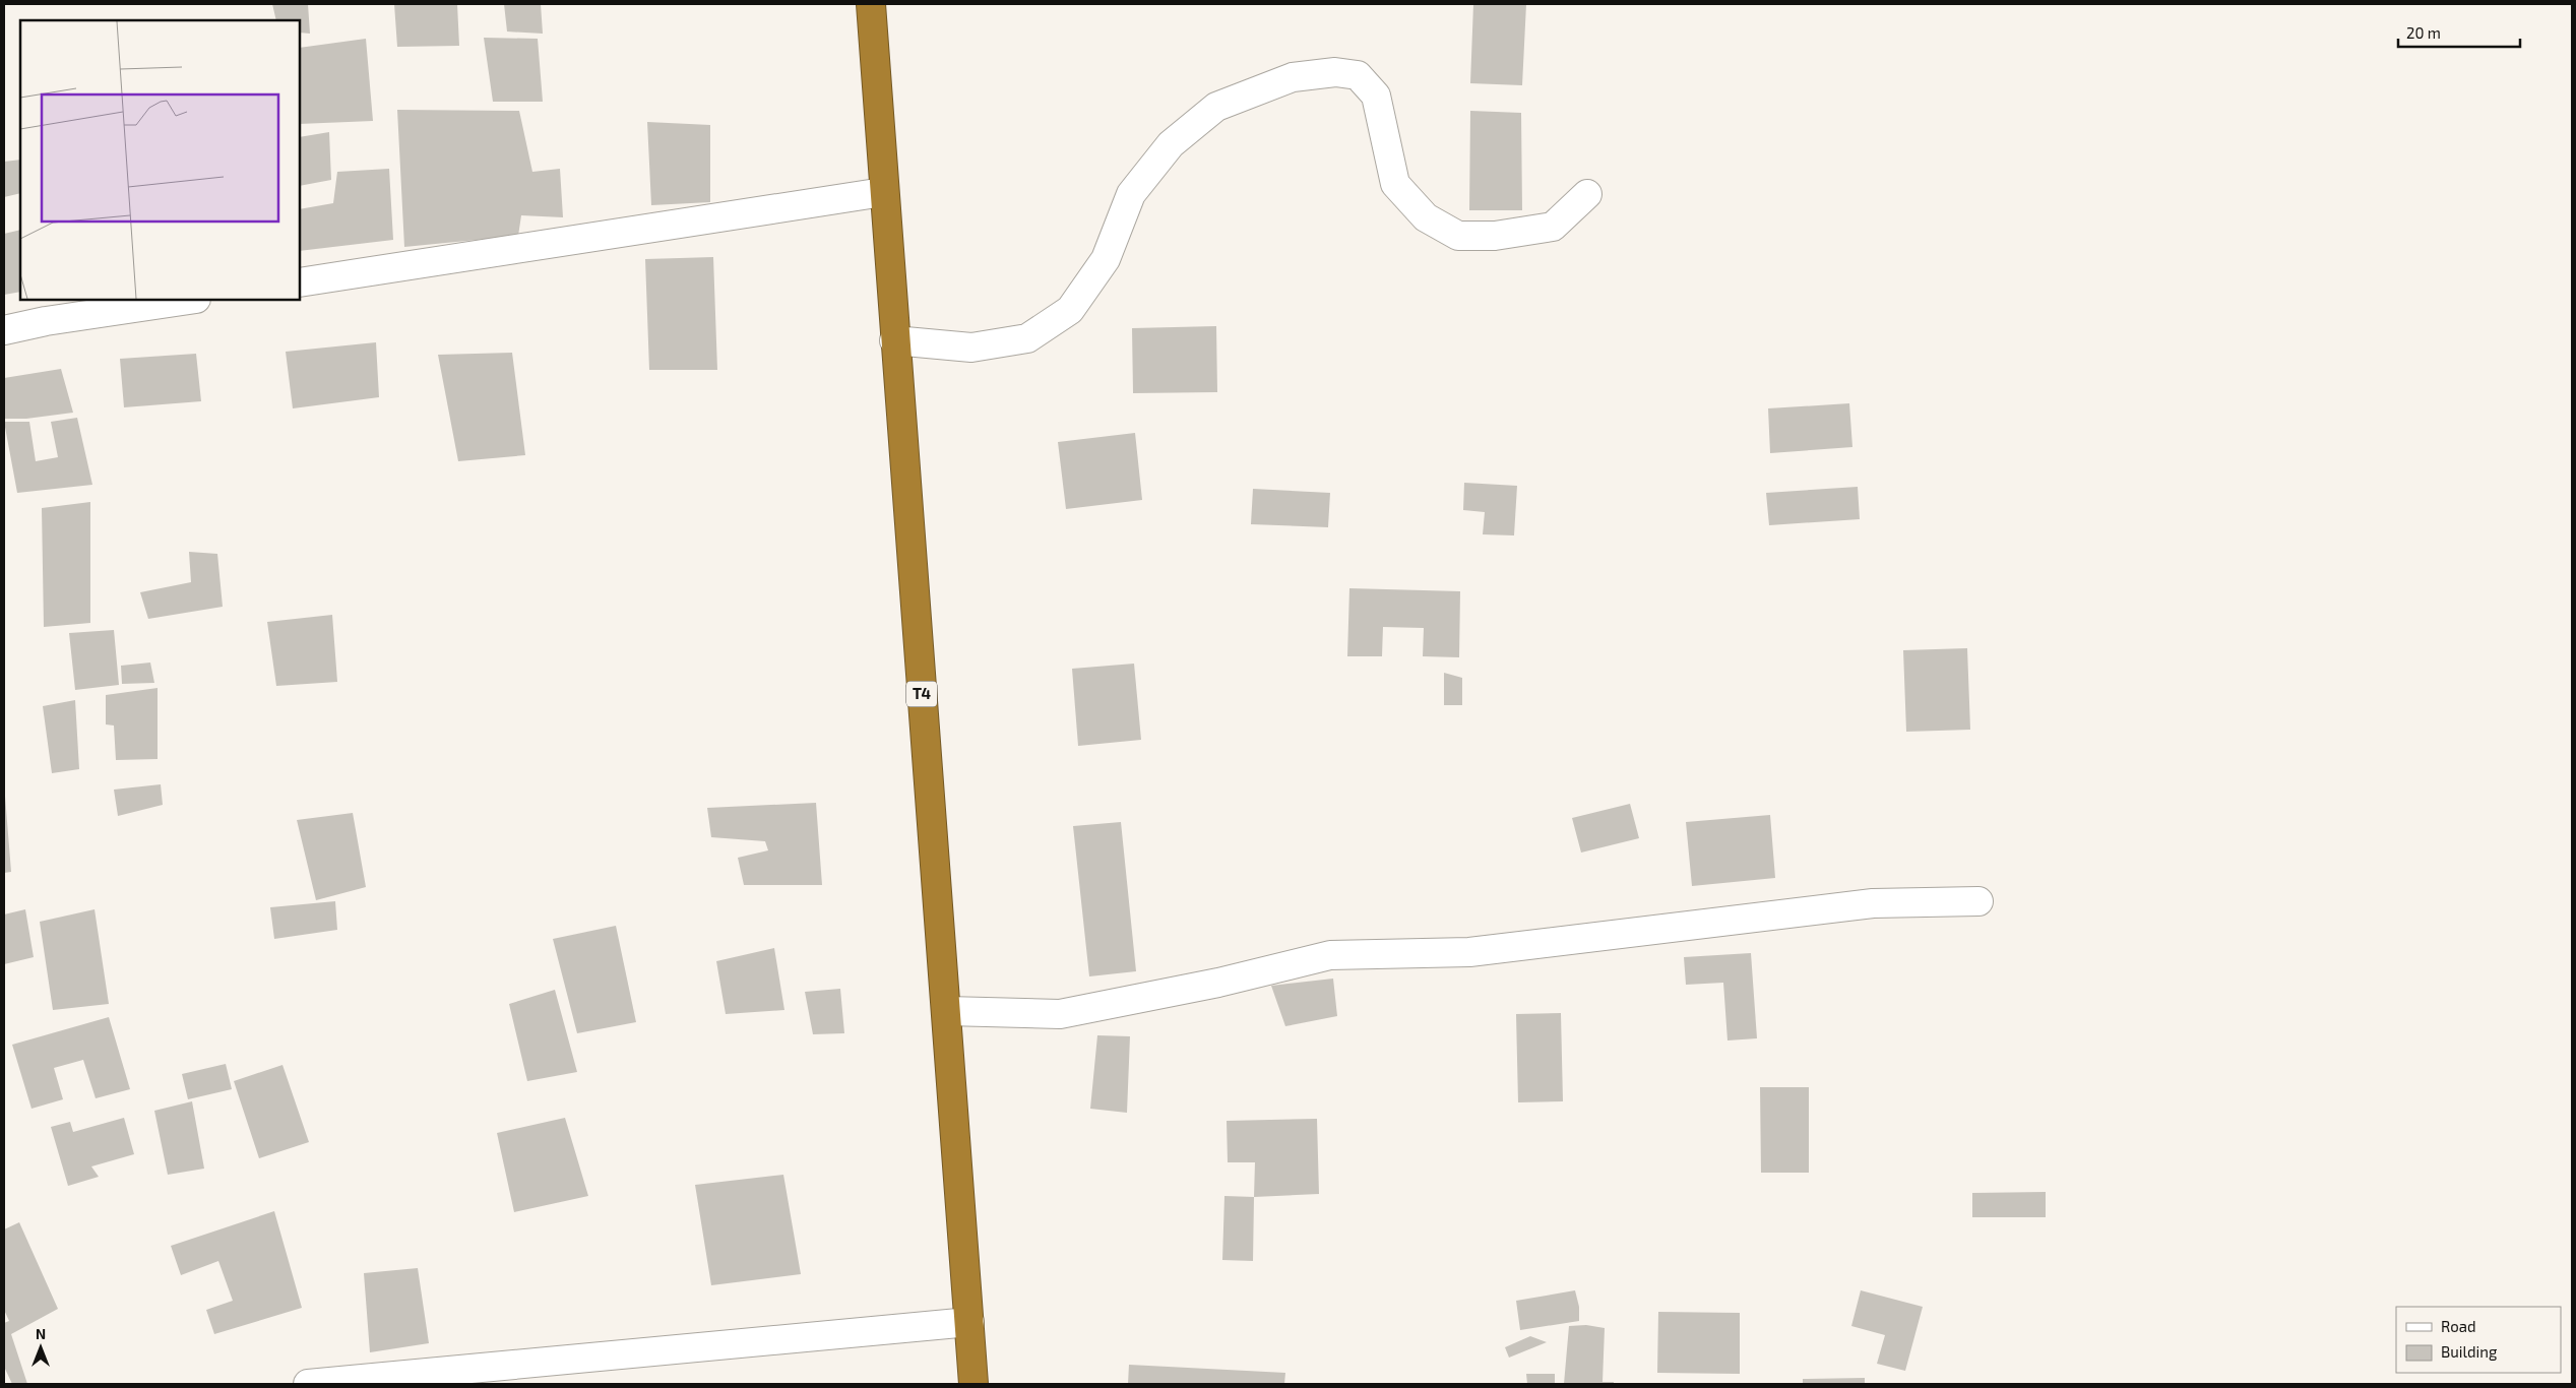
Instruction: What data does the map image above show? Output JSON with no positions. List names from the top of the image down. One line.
{"streets":{"highway":["T4"]},"legend":["Road","Building"],"scale_bar":"20 m","north":"top"}
